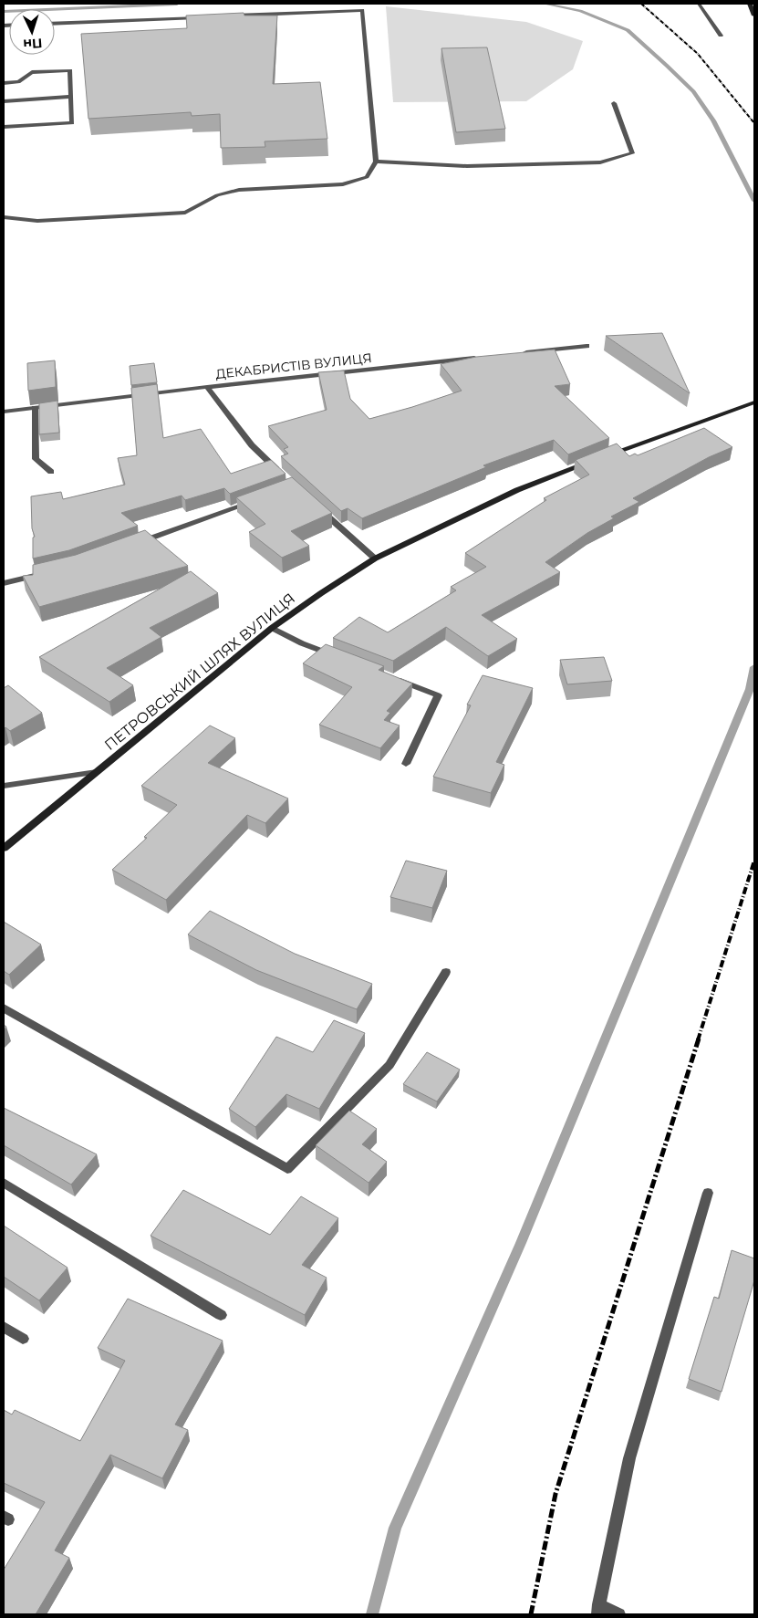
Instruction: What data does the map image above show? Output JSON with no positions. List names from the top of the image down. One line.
{"streets":{"street":["ДЕКАБРИСТІВ ВУЛИЦЯ","ПЕТРОВСЬКИЙ ШЛЯХ ВУЛИЦЯ"]},"north":"bottom"}
